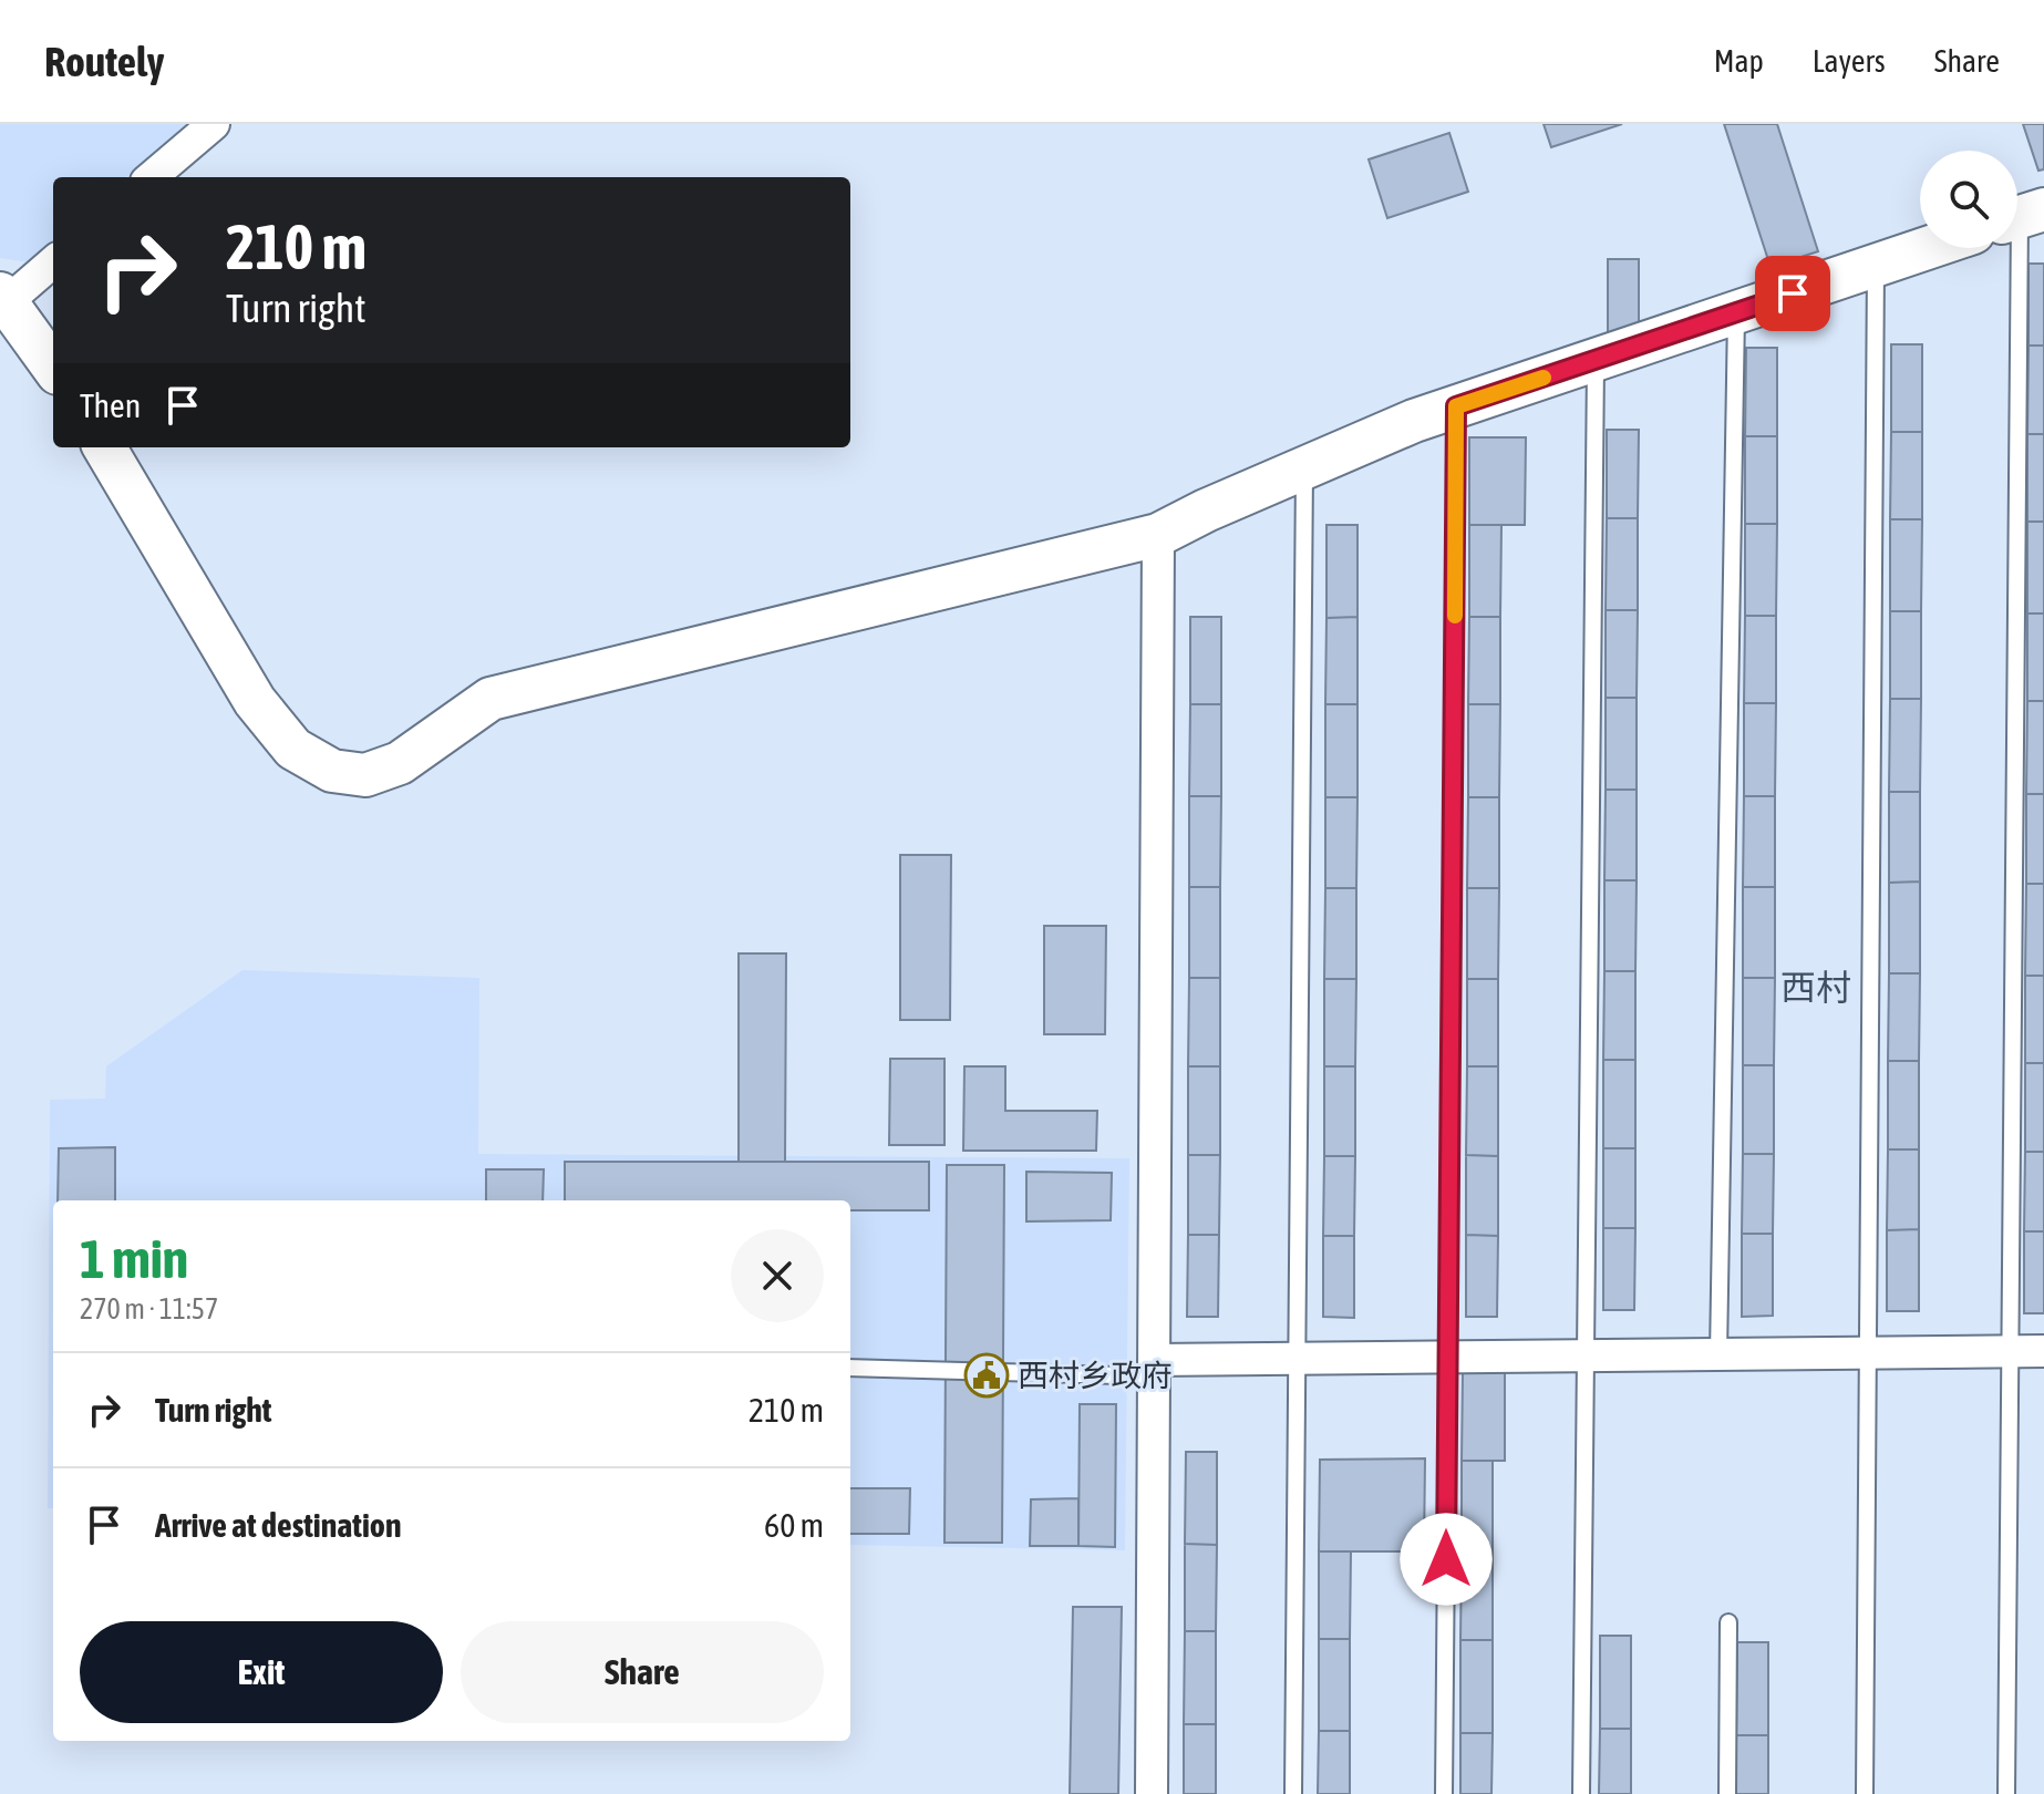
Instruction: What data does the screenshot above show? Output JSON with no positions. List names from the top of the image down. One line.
{"districts":["西村"],"places":{"public building":["西村乡政府"]},"page":{"header":"Routely","nav":["Map","Layers","Share"],"turn":["210 m","Turn right"],"then":"Then","heading":["1 min","270 m · 11:57"],"list":[{"name":"Turn right","value":"210 m"},{"name":"Arrive at destination","value":"60 m"}],"buttons":["Exit","Share"]}}
